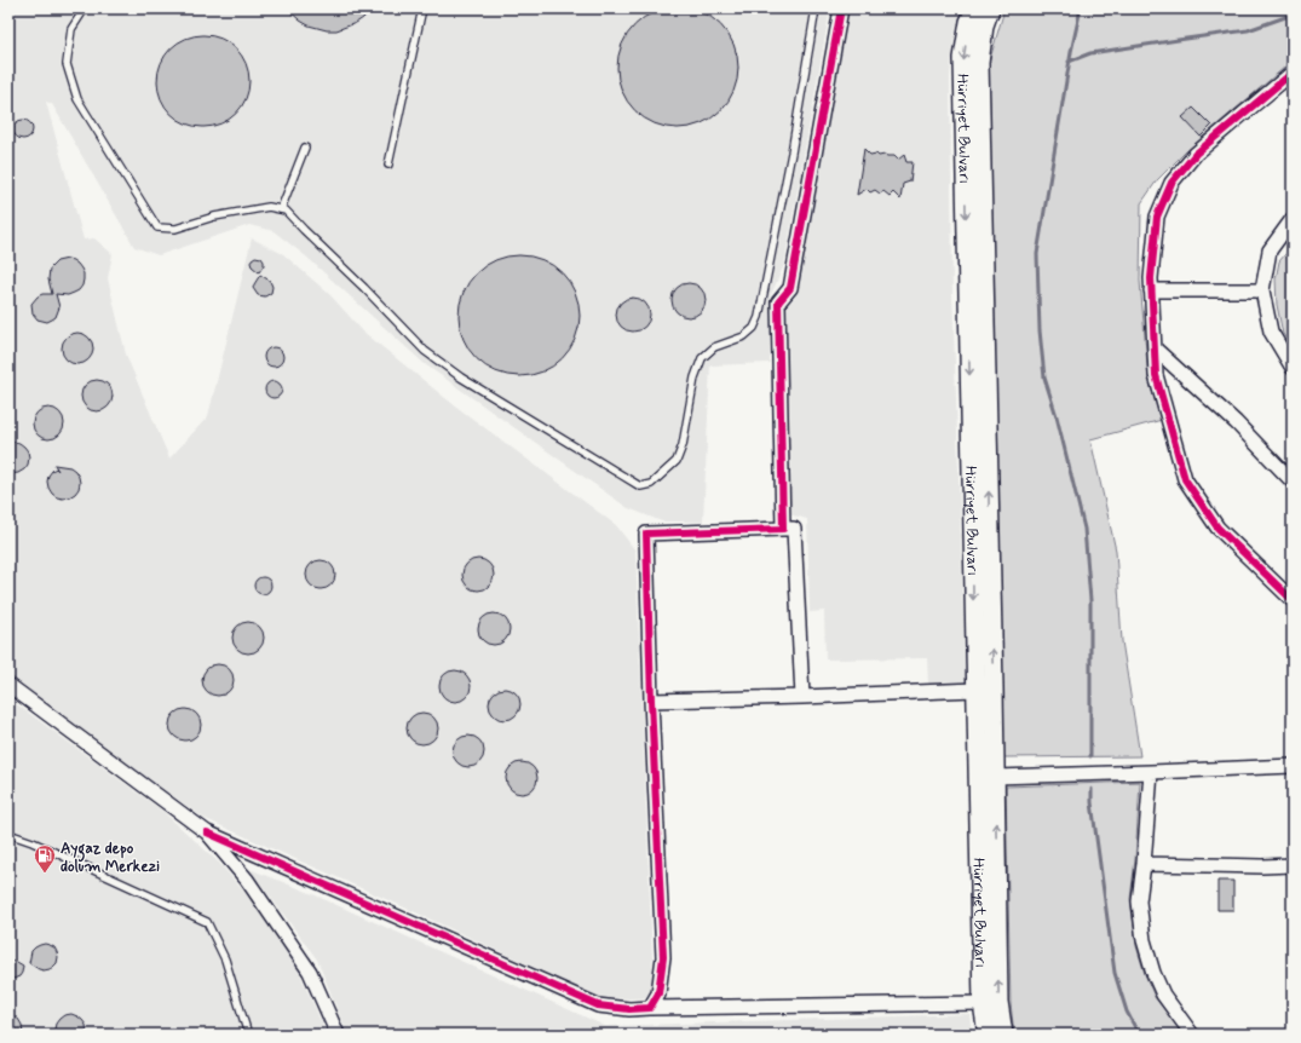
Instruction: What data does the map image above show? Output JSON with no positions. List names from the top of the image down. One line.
{"streets":{"main road":["Hürriyet Bulvarı"]},"places":{"fuel station":["Aygaz depo dolum Merkezi"]}}
